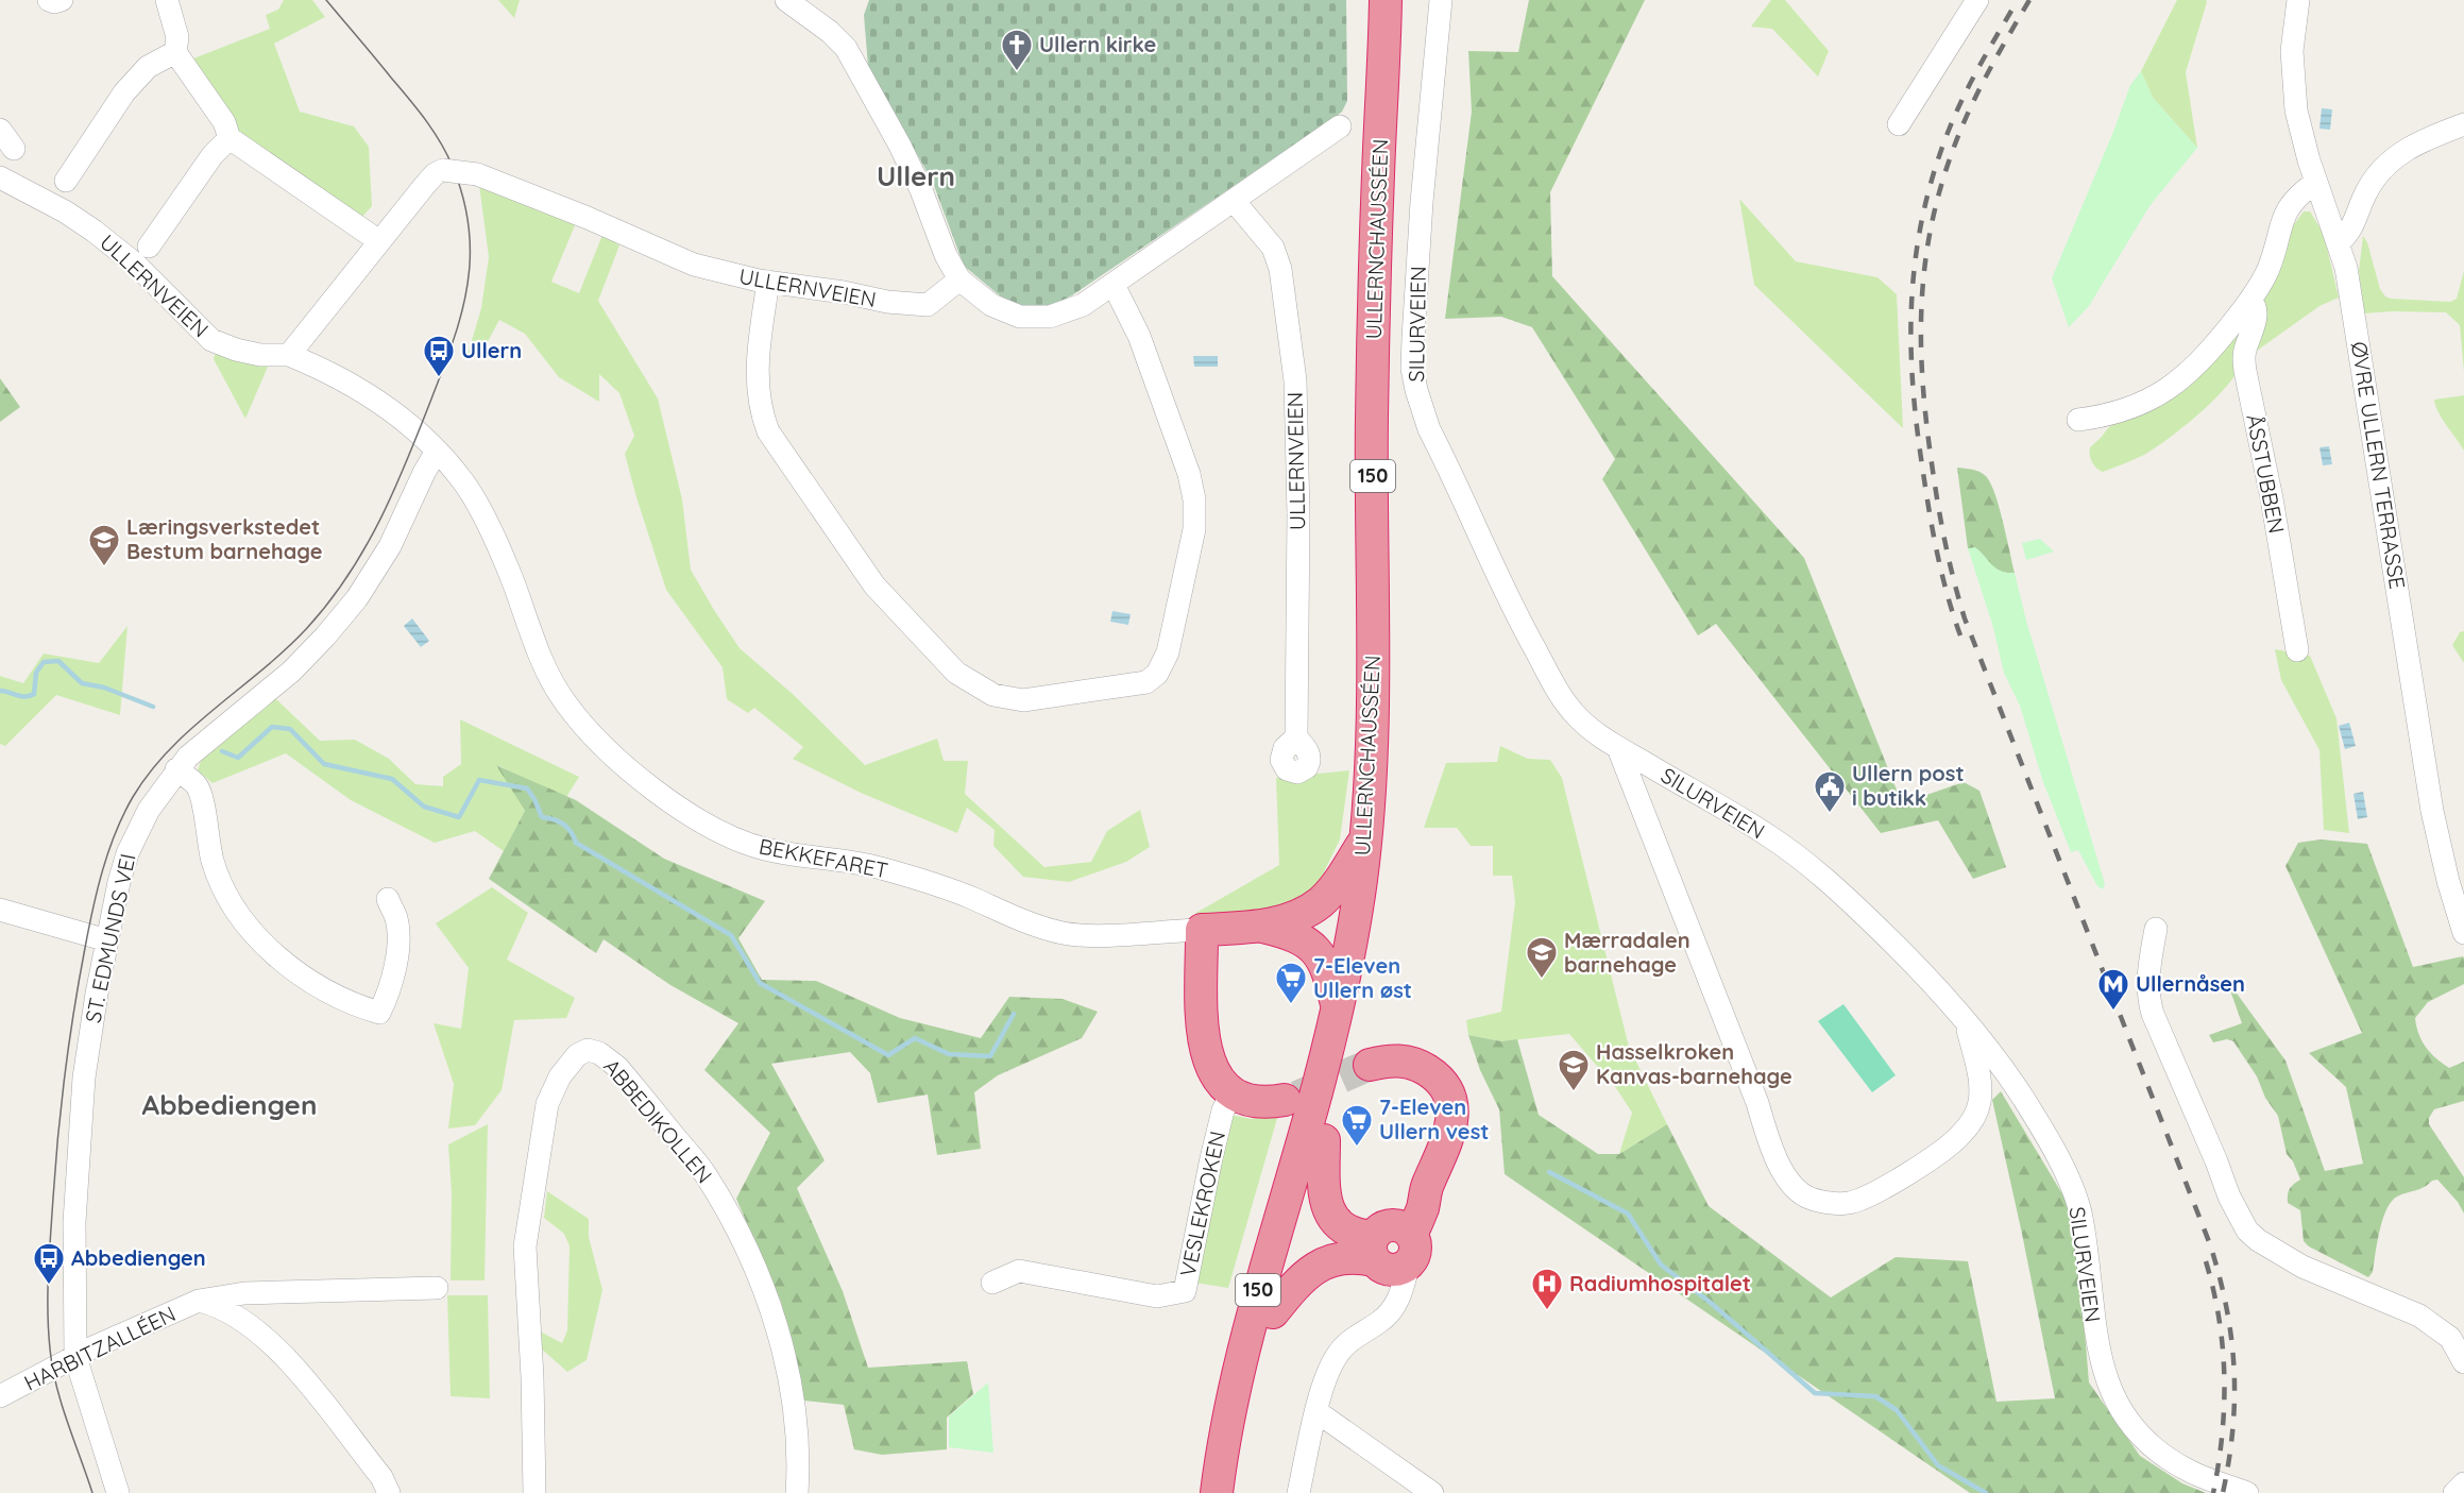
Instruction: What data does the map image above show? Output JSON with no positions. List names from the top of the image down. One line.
{"streets":{"highway":["ULLERNCHAUSSÉEN","150"],"street":["ULLERNVEIEN","SILURVEIEN","ØVRE ULLERN TERRASSE","ÅSSTUBBEN","BEKKEFARET","ST. EDMUNDS VEI","ABBEDIKOLLEN","VESLEKROKEN","HARBITZALLÉEN"]},"crossings":[["ULLERNCHAUSSÉEN","150"],["ULLERNVEIEN","BEKKEFARET"],["150","BEKKEFARET"],["BEKKEFARET","ST. EDMUNDS VEI"],["ST. EDMUNDS VEI","HARBITZALLÉEN"]],"districts":["Ullern","Abbediengen"],"places":{"church":["Ullern kirke"],"bus stop":["Ullern","Abbediengen"],"school or university":["Læringsverkstedet Bestum barnehage","Mærradalen barnehage","Hasselkroken Kanvas-barnehage"],"public building":["Ullern post i butikk"],"supermarket":["7-Eleven Ullern øst","7-Eleven Ullern vest"],"metro station":["Ullernåsen"],"hospital":["Radiumhospitalet"]}}
